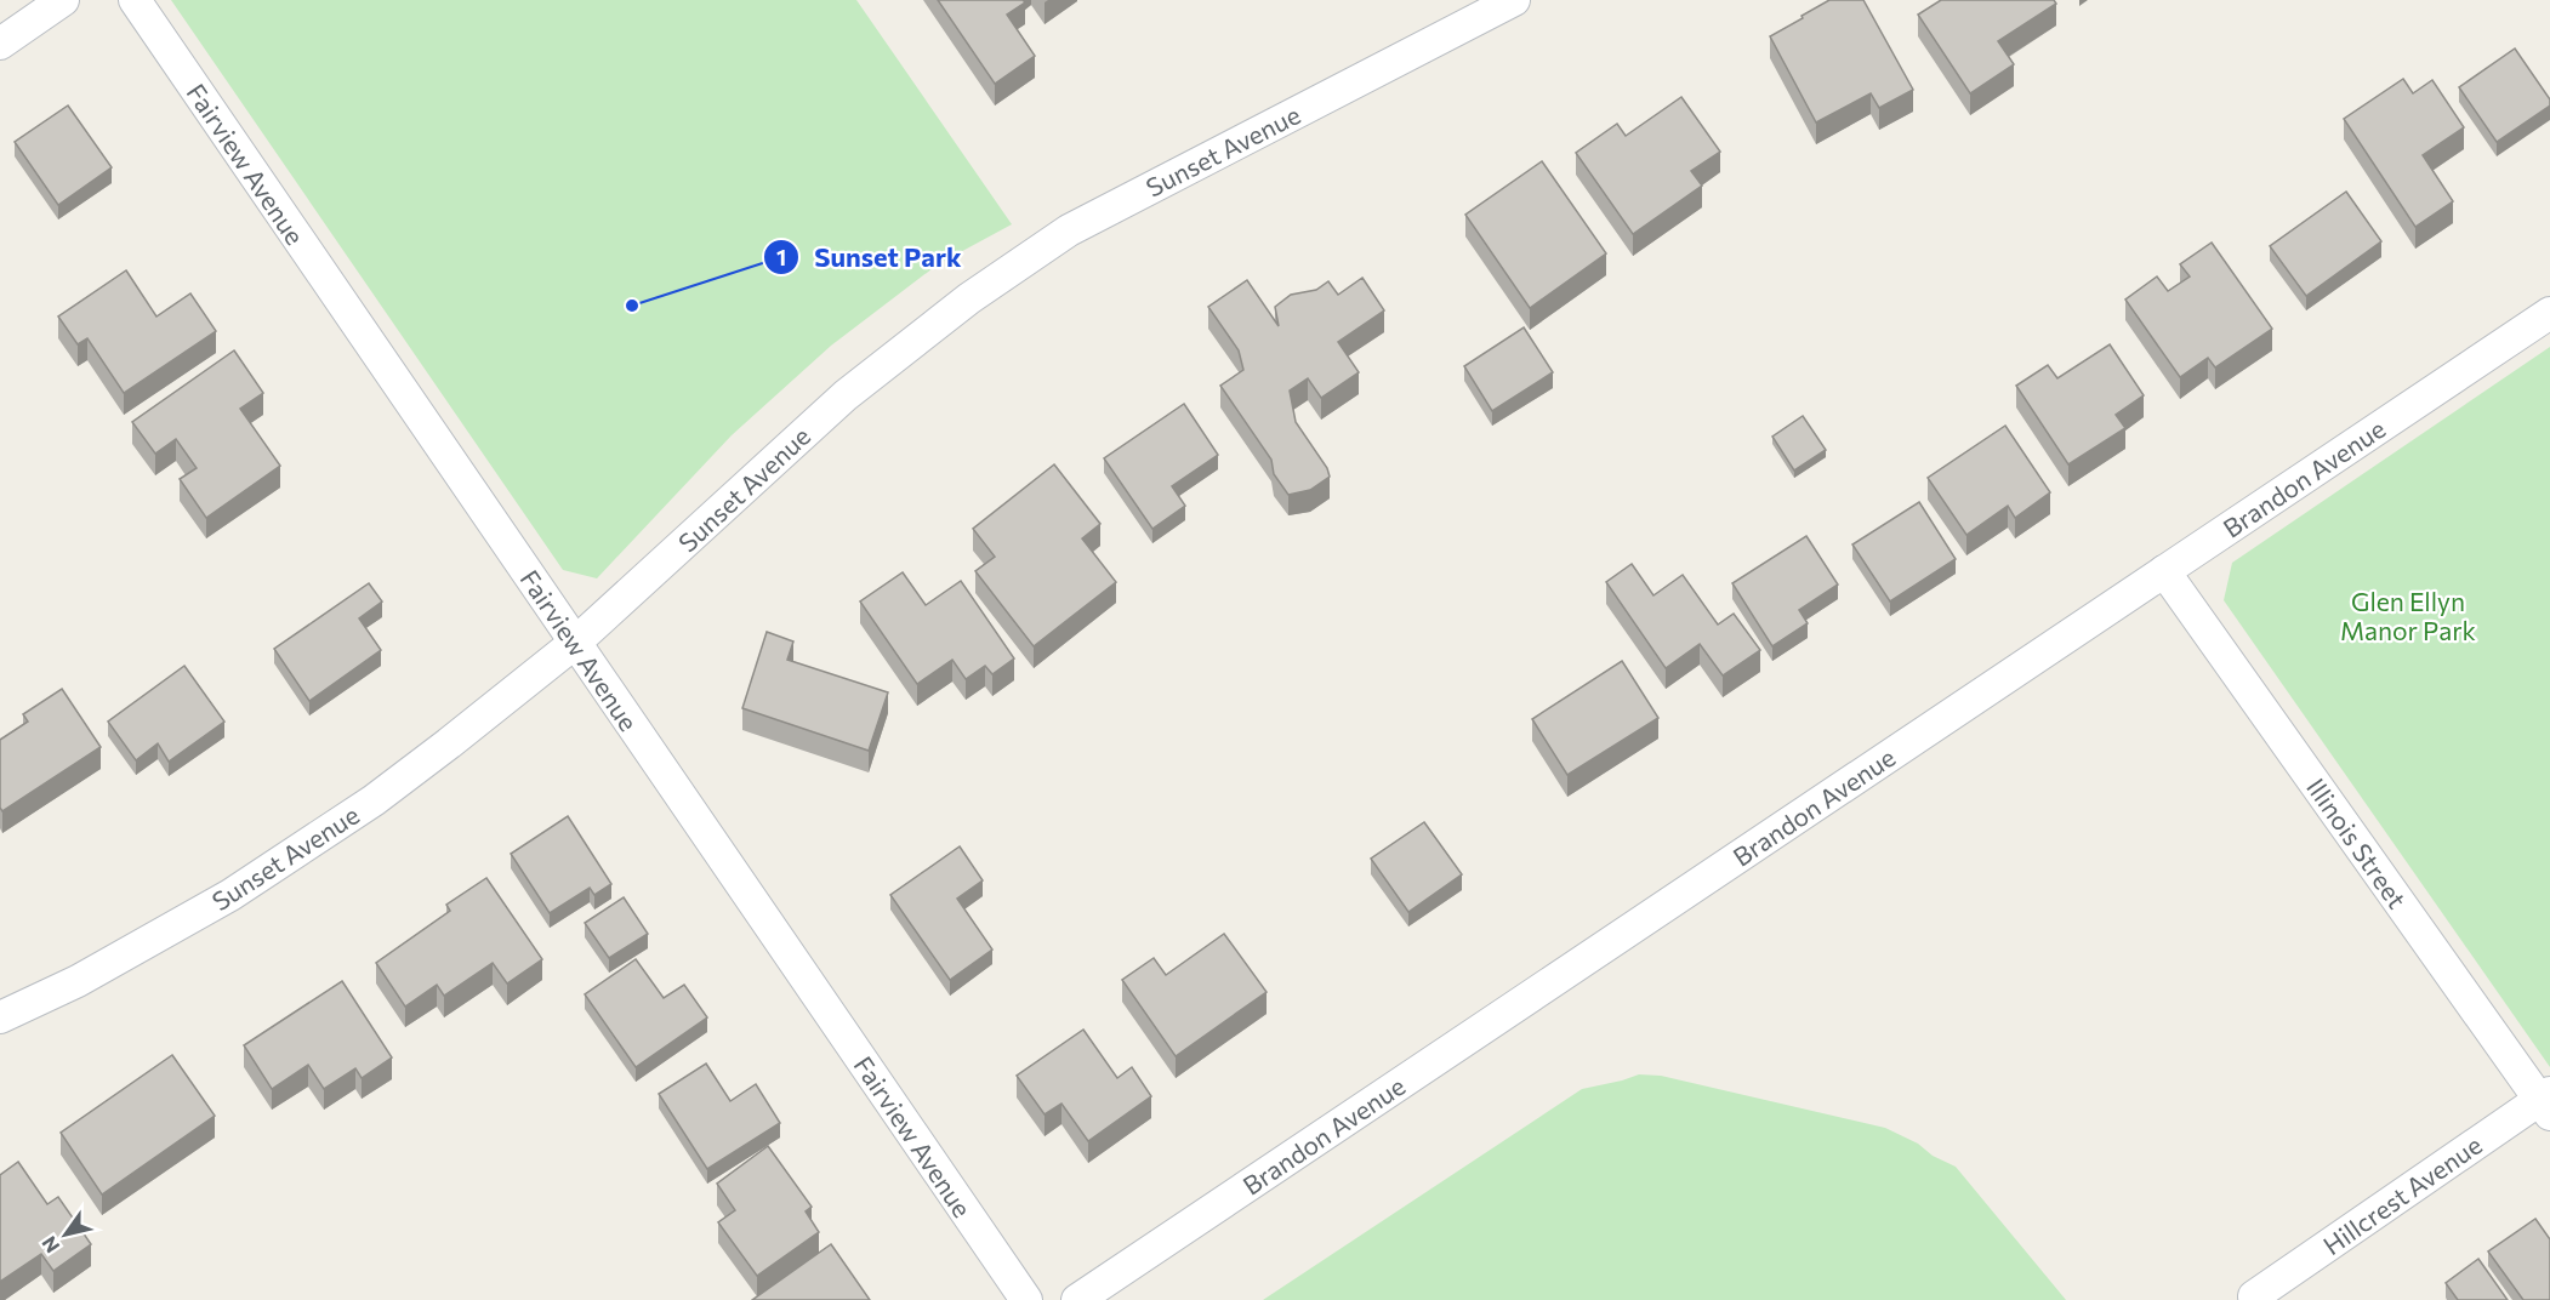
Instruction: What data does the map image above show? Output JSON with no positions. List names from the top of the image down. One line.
{"streets":{"street":["Sunset Avenue","Fairview Avenue","Brandon Avenue","Illinois Street","Hillcrest Avenue"]},"crossings":[["Sunset Avenue","Fairview Avenue"],["Brandon Avenue","Illinois Street"],["Illinois Street","Hillcrest Avenue"]],"parks":["Glen Ellyn Manor Park"],"places":["Sunset Park"],"north":"bottom left"}
